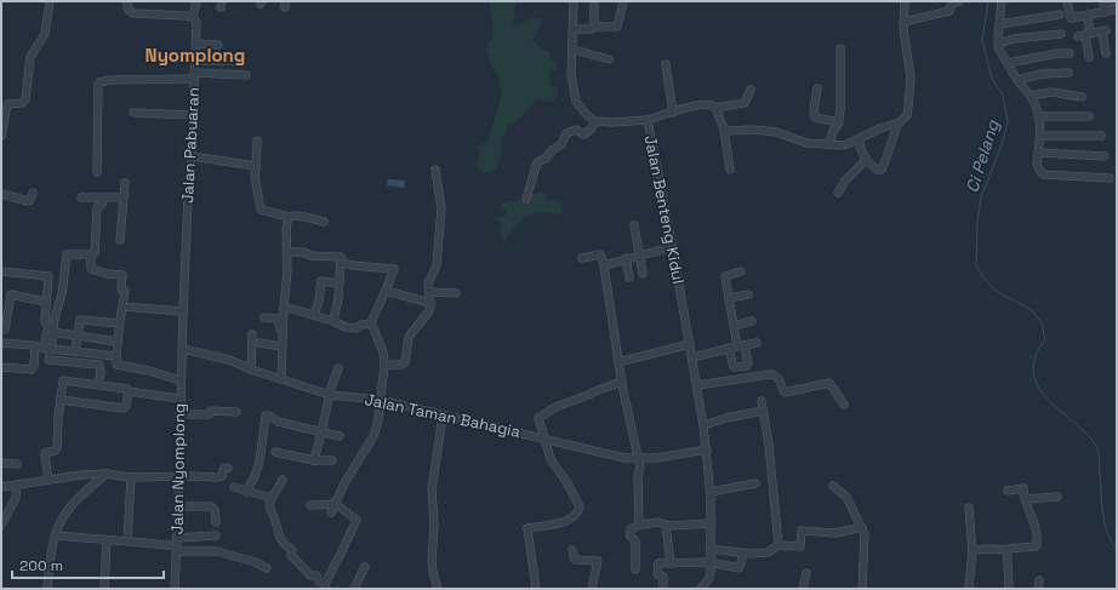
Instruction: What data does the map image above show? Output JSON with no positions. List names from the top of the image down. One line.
{"streets":{"street":["Jalan Pabuaran","Jalan Benteng Kidul","Jalan Taman Bahagia","Jalan Nyomplong"]},"crossings":[["Jalan Pabuaran","Jalan Taman Bahagia"],["Jalan Pabuaran","Jalan Nyomplong"],["Jalan Benteng Kidul","Jalan Taman Bahagia"],["Jalan Taman Bahagia","Jalan Nyomplong"]],"districts":["Nyomplong"],"water":["Ci Pelang"],"scale_bar":"200 m"}
